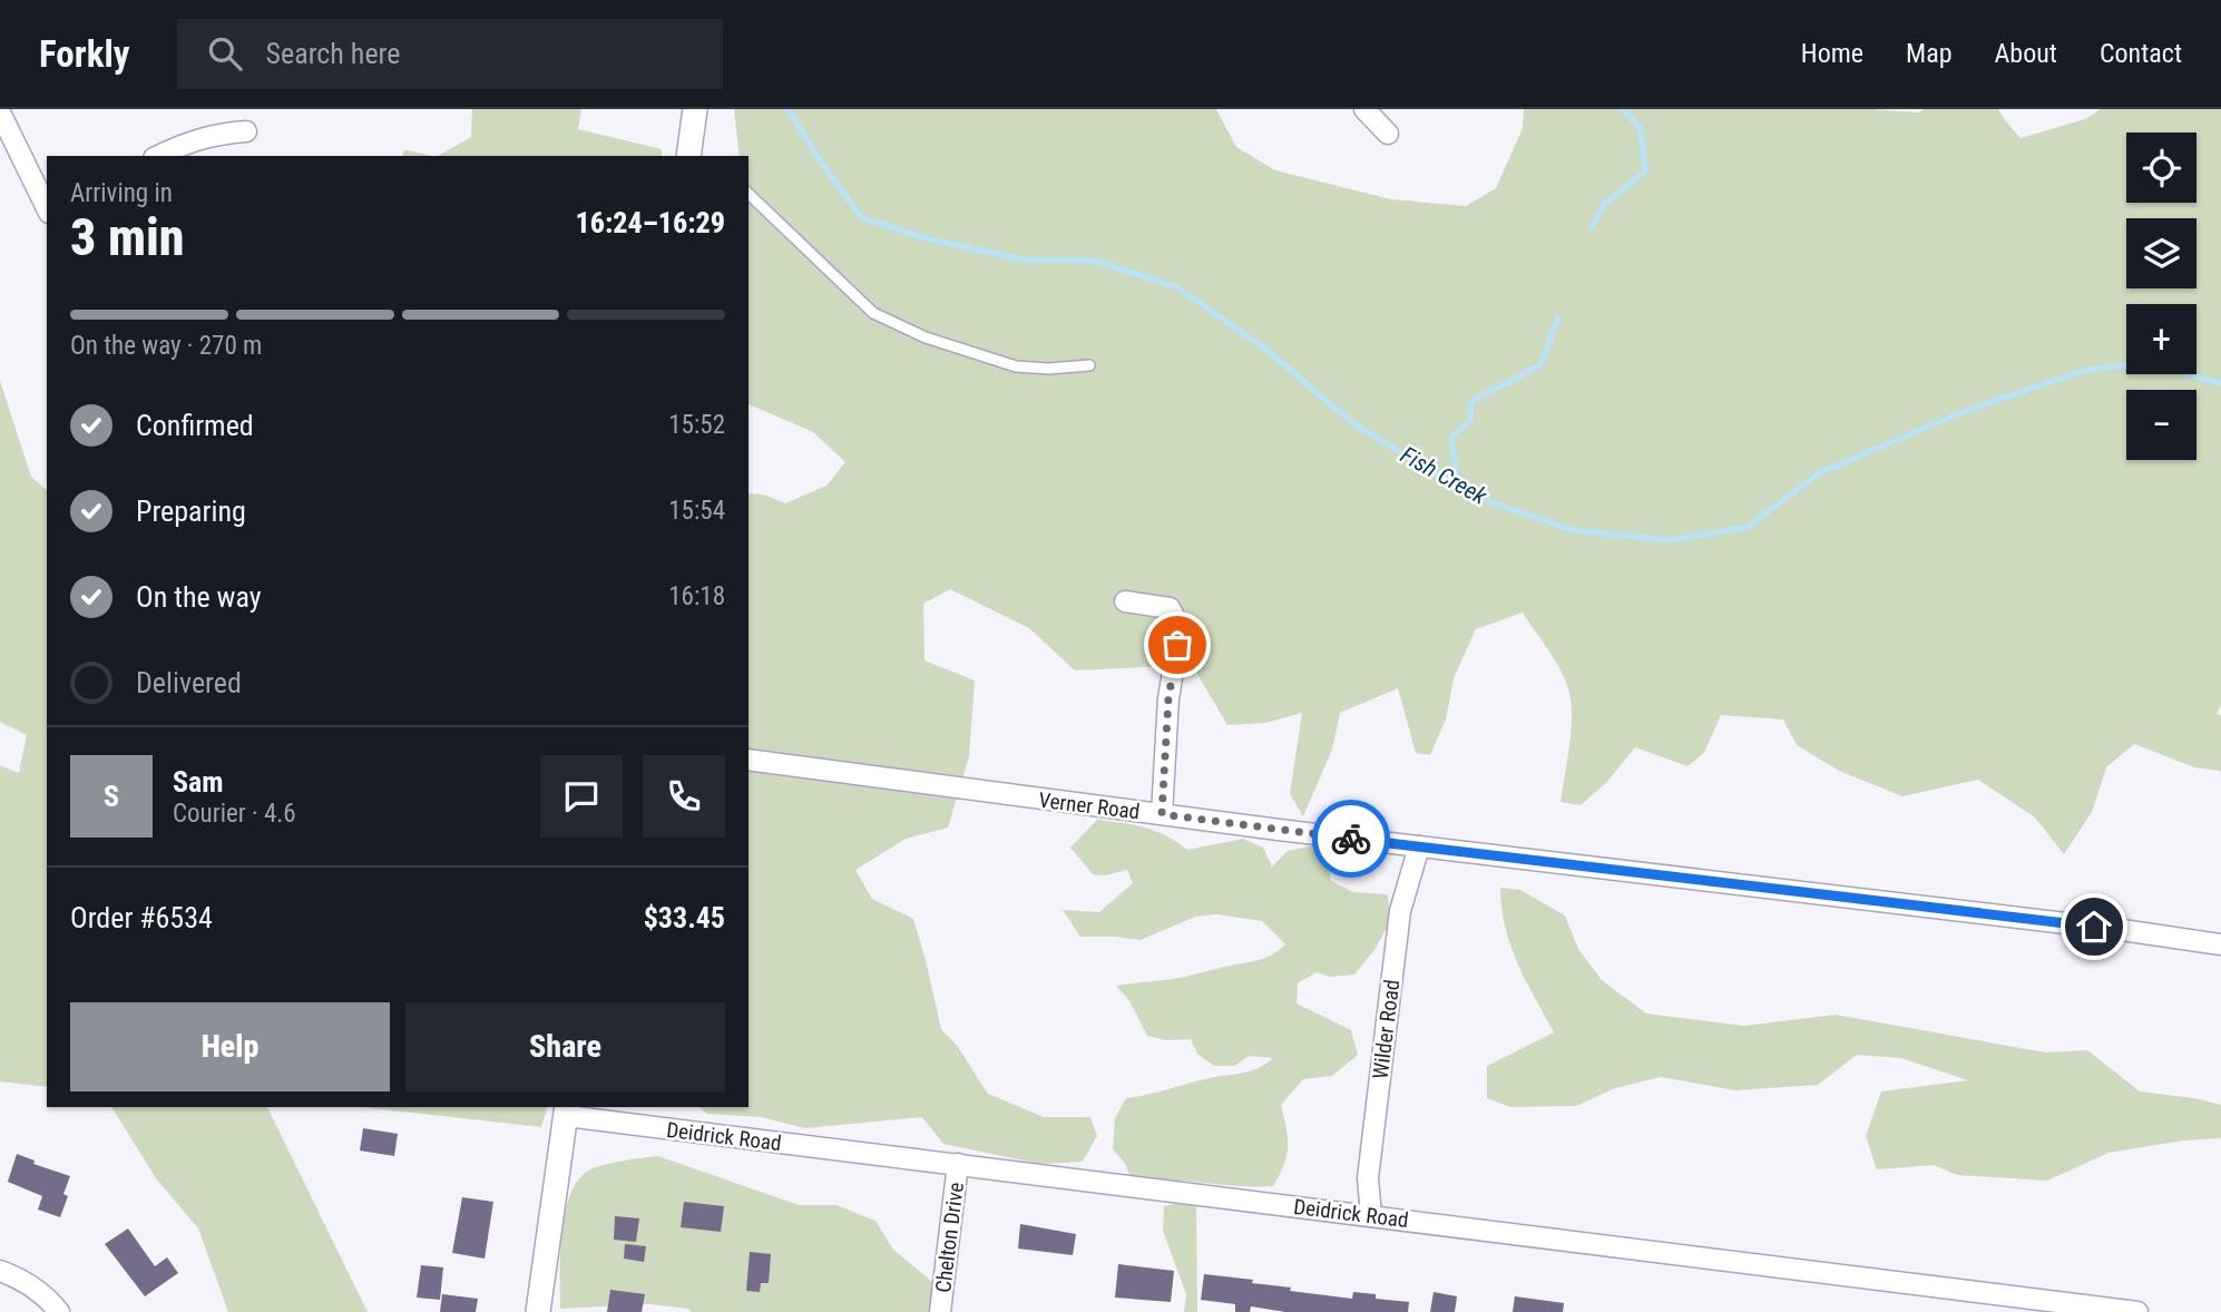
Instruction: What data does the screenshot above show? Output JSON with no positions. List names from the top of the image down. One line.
{"streets":{"street":["Verner Road","Wilder Road","Deidrick Road","Chelton Drive"]},"crossings":[["Verner Road","Wilder Road"],["Wilder Road","Deidrick Road"],["Deidrick Road","Chelton Drive"]],"water":["Fish Creek"],"page":{"header":"Forkly","search":"Search here","nav":["Home","Map","About","Contact"],"map_buttons":["+","−"],"heading":["3 min","Arriving in","16:24–16:29"],"panel":["Sam","Courier · 4.6","Order #6534","$33.45"],"bar":"On the way · 270 m","list":[["Confirmed","15:52"],["Preparing","15:54"],["On the way","16:18"],"Delivered"],"round":"S","buttons":["Help","Share"]}}
